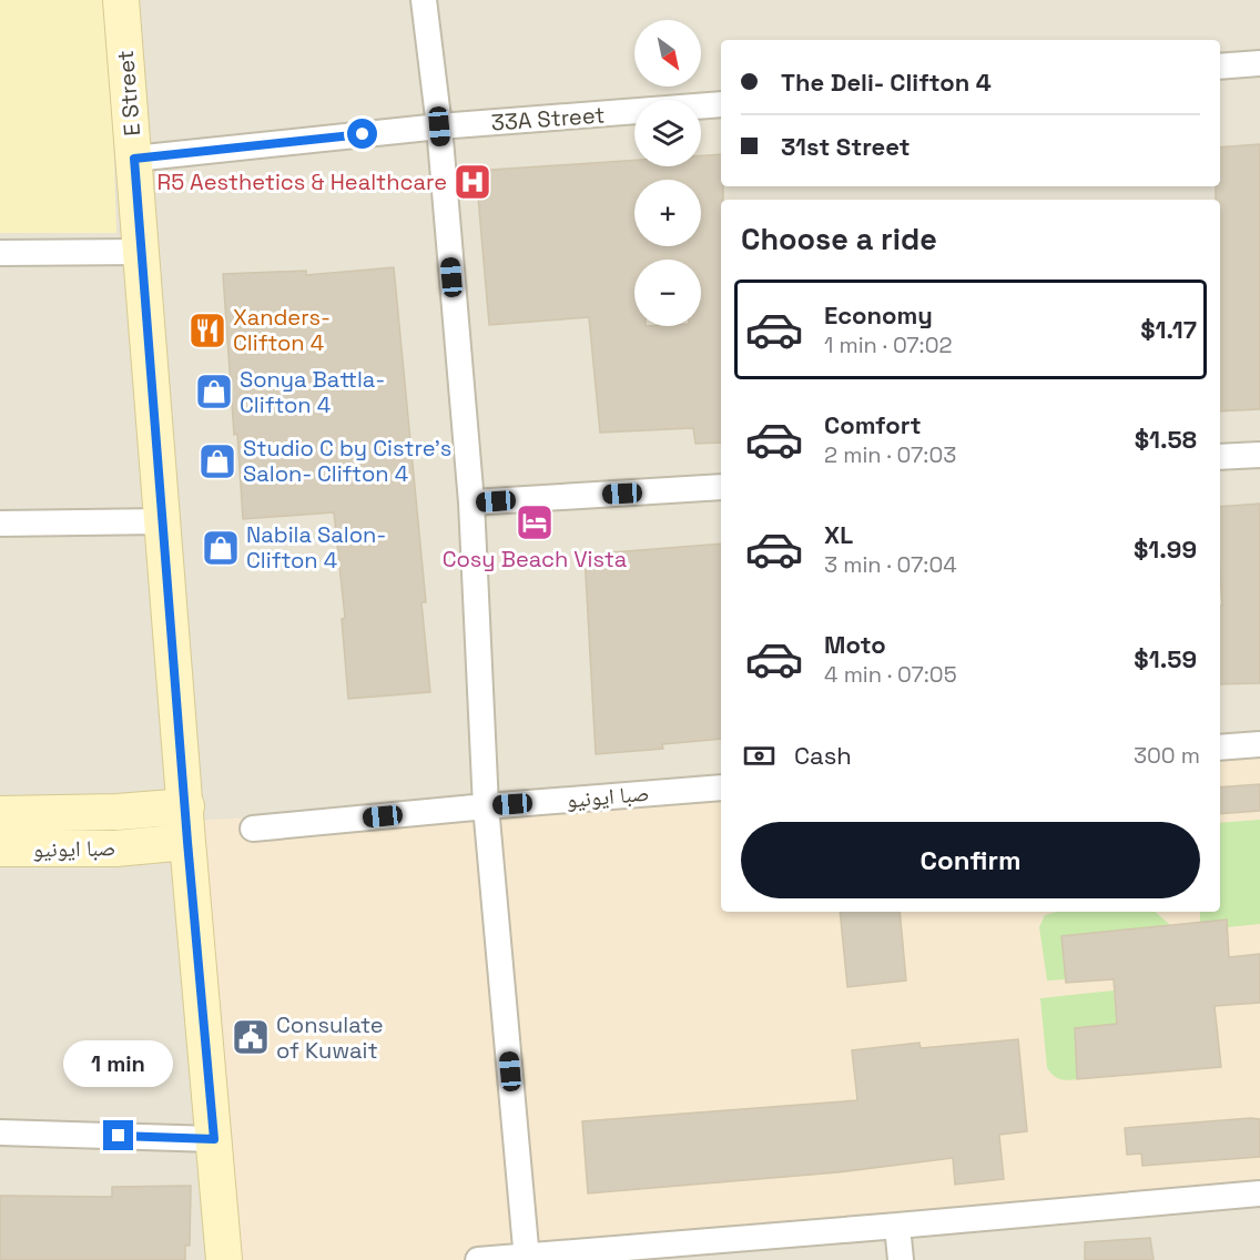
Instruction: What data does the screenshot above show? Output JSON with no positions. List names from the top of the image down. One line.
{"streets":{"main road":["E Street","صبا ایونیو"],"street":["33A Street"]},"crossings":[["E Street","33A Street"],["E Street","صبا ایونیو"]],"places":{"hospital":["R5 Aesthetics & Healthcare"],"restaurant":["Xanders- Clifton 4"],"shop":["Sonya Battla- Clifton 4","Studio C by Cistre's Salon- Clifton 4","Nabila Salon- Clifton 4"],"hotel":["Cosy Beach Vista"],"public building":["Consulate of Kuwait"]},"north":"bottom right","page":{"map_buttons":["+","−"],"banner":["The Deli- Clifton 4","31st Street"],"heading":"Choose a ride","list":[{"name":"Economy","note":"1 min · 07:02","value":"$1.17"},{"name":"Comfort","note":"2 min · 07:03","value":"$1.58"},{"name":"XL","note":"3 min · 07:04","value":"$1.99"},{"name":"Moto","note":"4 min · 07:05","value":"$1.59"}],"pay":["Cash","300 m"],"buttons":"Confirm","bubble":"1 min"}}
